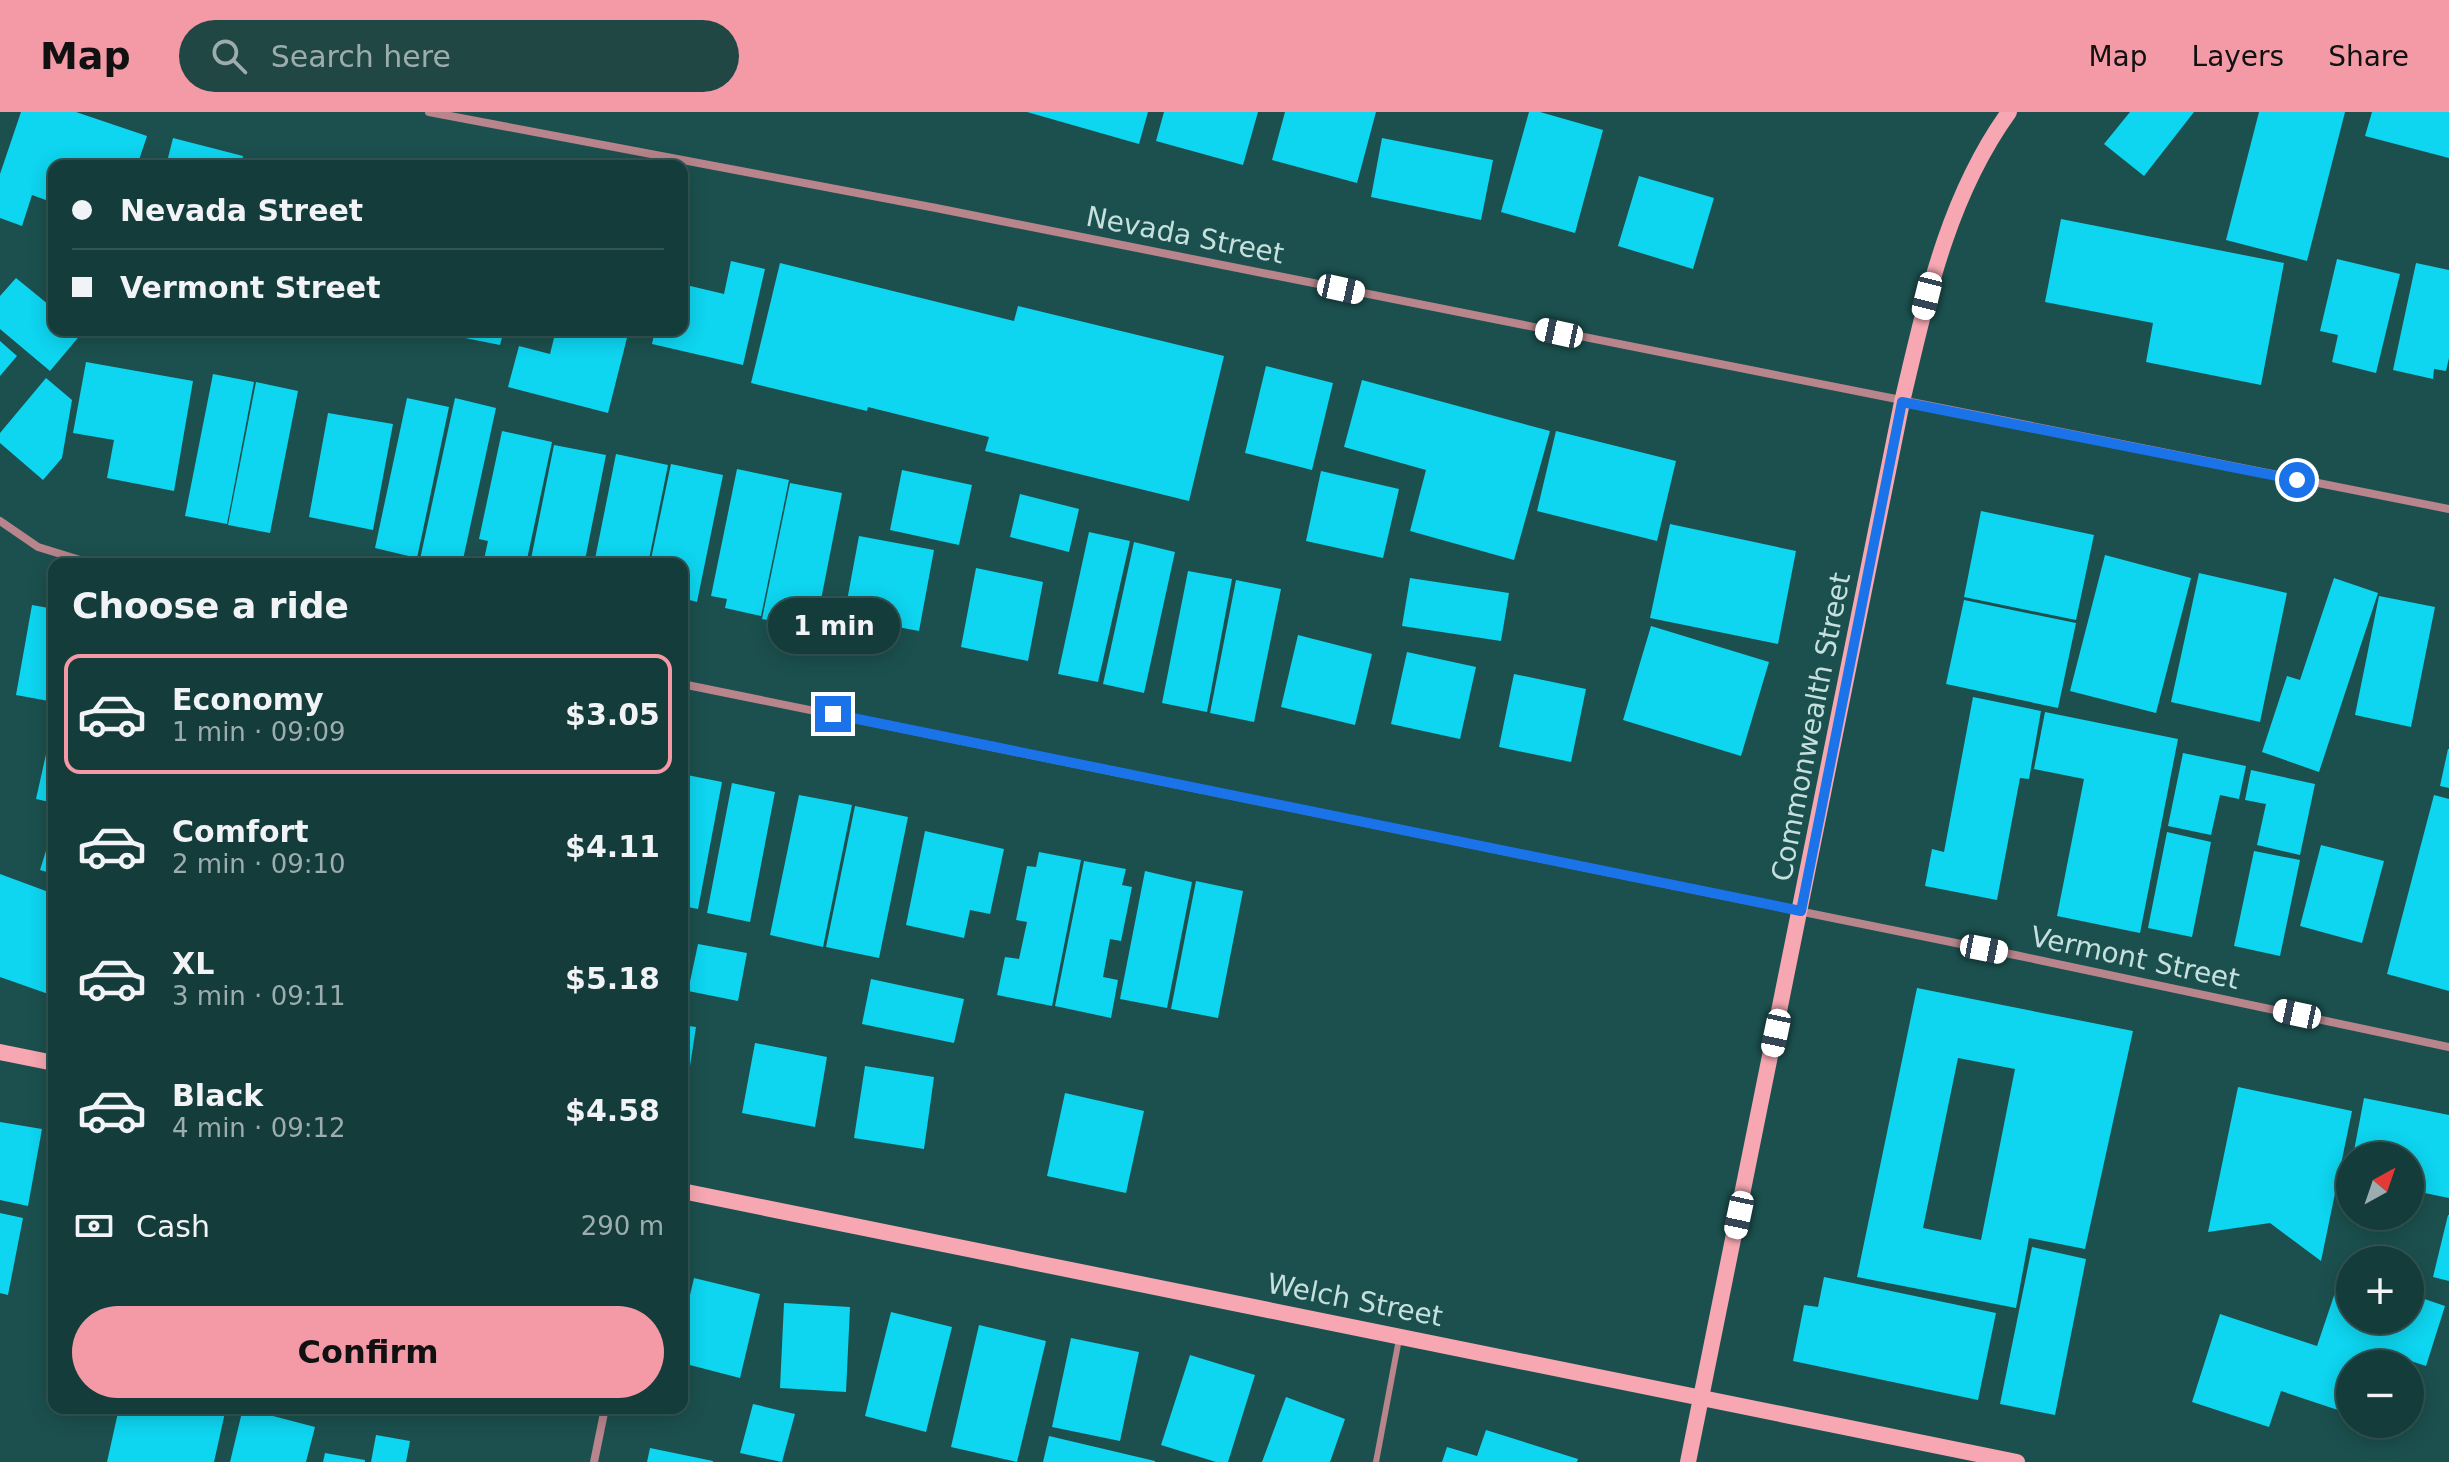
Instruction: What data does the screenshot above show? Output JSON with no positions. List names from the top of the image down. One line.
{"streets":{"street":["Nevada Street","Commonwealth Street","Vermont Street","Welch Street"]},"crossings":[["Nevada Street","Commonwealth Street"],["Commonwealth Street","Vermont Street"],["Commonwealth Street","Welch Street"]],"north":"top right","page":{"header":"Map","search":"Search here","nav":["Map","Layers","Share"],"banner":["Nevada Street","Vermont Street"],"heading":"Choose a ride","bubble":"1 min","list":[{"name":"Economy","note":"1 min · 09:09","value":"$3.05"},{"name":"Comfort","note":"2 min · 09:10","value":"$4.11"},{"name":"XL","note":"3 min · 09:11","value":"$5.18"},{"name":"Black","note":"4 min · 09:12","value":"$4.58"}],"map_buttons":["+","−"],"pay":["Cash","290 m"],"buttons":"Confirm"}}
